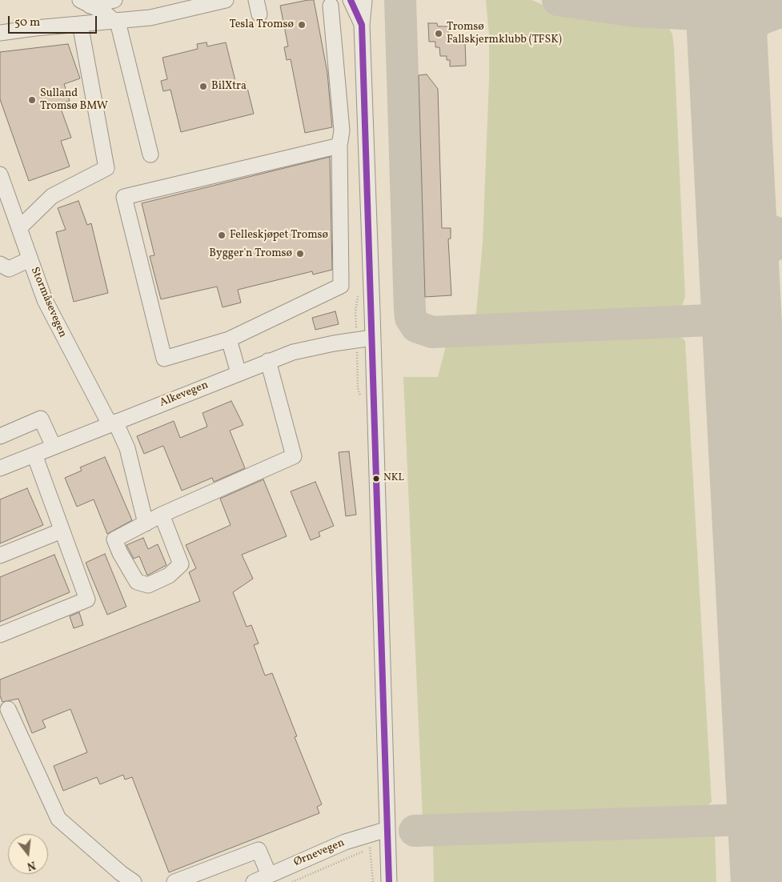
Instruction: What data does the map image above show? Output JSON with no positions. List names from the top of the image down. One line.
{"streets":{"street":["Stormåsevegen","Alkevegen","Ørnevegen"]},"crossings":[["Stormåsevegen","Alkevegen"]],"places":["Tesla Tromsø","Tromsø Fallskjermklubb (TFSK)","BilXtra","Sulland Tromsø BMW","Felleskjøpet Tromsø","Bygger'n Tromsø","NKL"],"scale_bar":"50 m","north":"bottom"}
